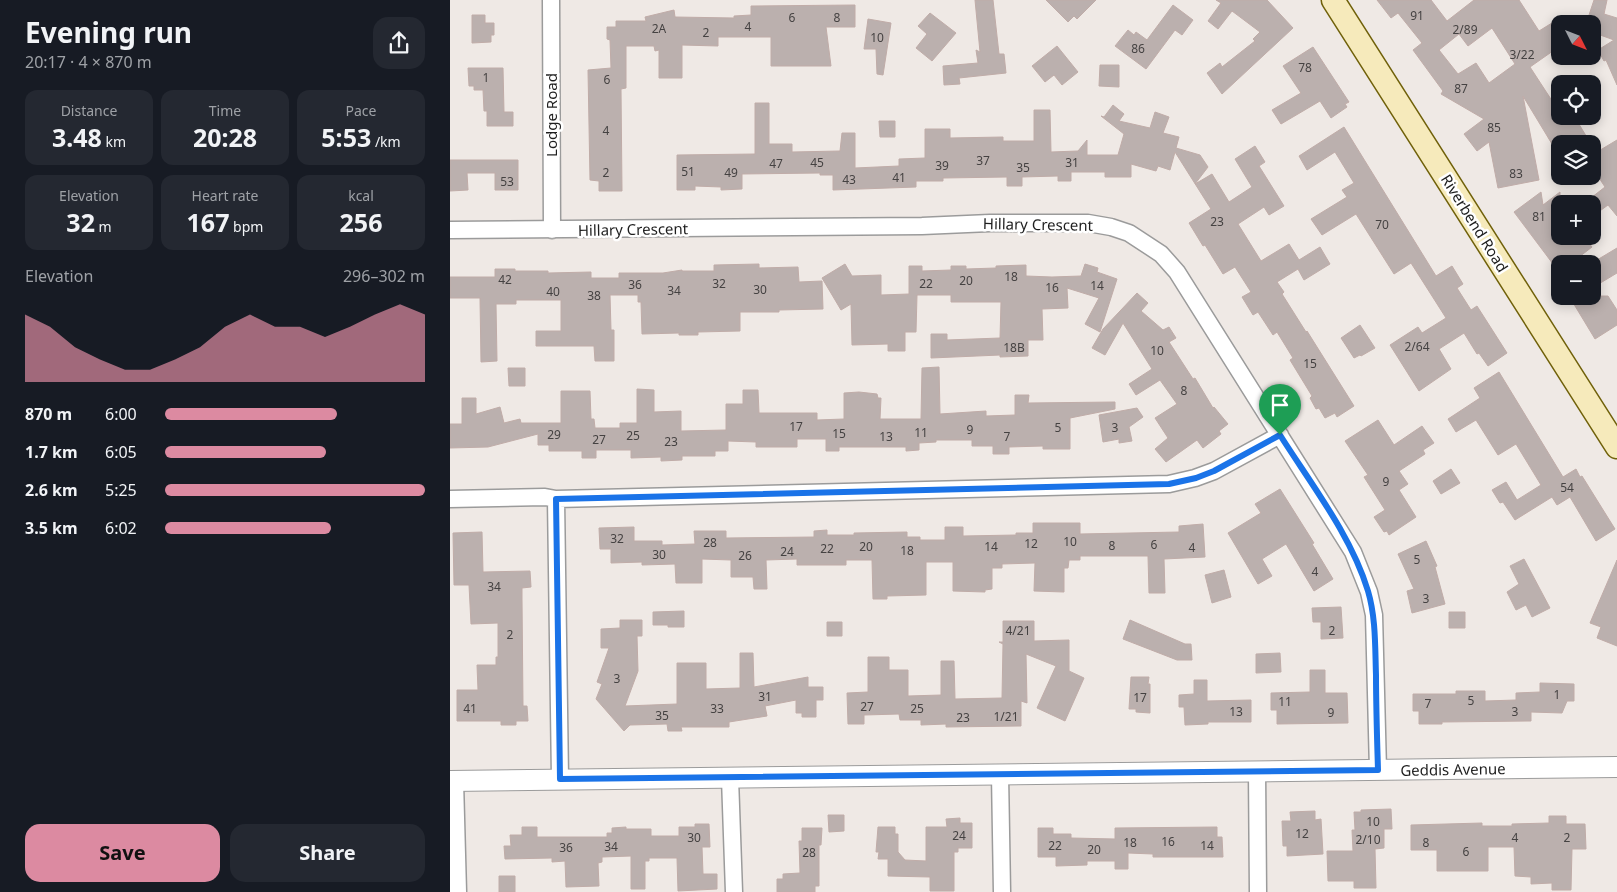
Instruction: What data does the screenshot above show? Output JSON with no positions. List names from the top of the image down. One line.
{"streets":{"main road":["Riverbend Road"],"street":["Lodge Road","Hillary Crescent","Geddis Avenue"]},"crossings":[["Lodge Road","Hillary Crescent"],["Hillary Crescent","Geddis Avenue"]],"house_numbers":["91","6","8","4","2A","2/89","2","10","86","3/22","78","1","6","87","85","4","37","45","31","47","39","35","51","2","49","83","41","43","53","81","23","70","18","42","20","32","22","36","14","16","30","34","40","38","2/64","18B","10","15","8","17","5","3","9","11","15","29","25","13","7","27","23","9","54","32","10","28","12","6","8","20","14","4","22","18","24","30","26","5","4","34","3","4/21","2","2","3","1","31","17","5","11","7","27","41","33","25","13","3","9","35","1/21","23","10","12","24","30","4","2","2/10","16","18","8","22","14","34","36","20","6","28"],"north":"bottom right","page":{"heading":["Evening run","20:17 · 4 × 870 m"],"map_buttons":["+","−"],"stats":[["Distance","3.48 km"],["Time","20:28"],["Pace","5:53 /km"],["Elevation","32 m"],["Heart rate","167 bpm"],["kcal","256"]],"chart":["Elevation","296–302 m"],"list":[{"name":"870 m","note":"6:00"},{"name":"1.7 km","note":"6:05"},{"name":"2.6 km","note":"5:25"},{"name":"3.5 km","note":"6:02"}],"buttons":["Save","Share"]}}
